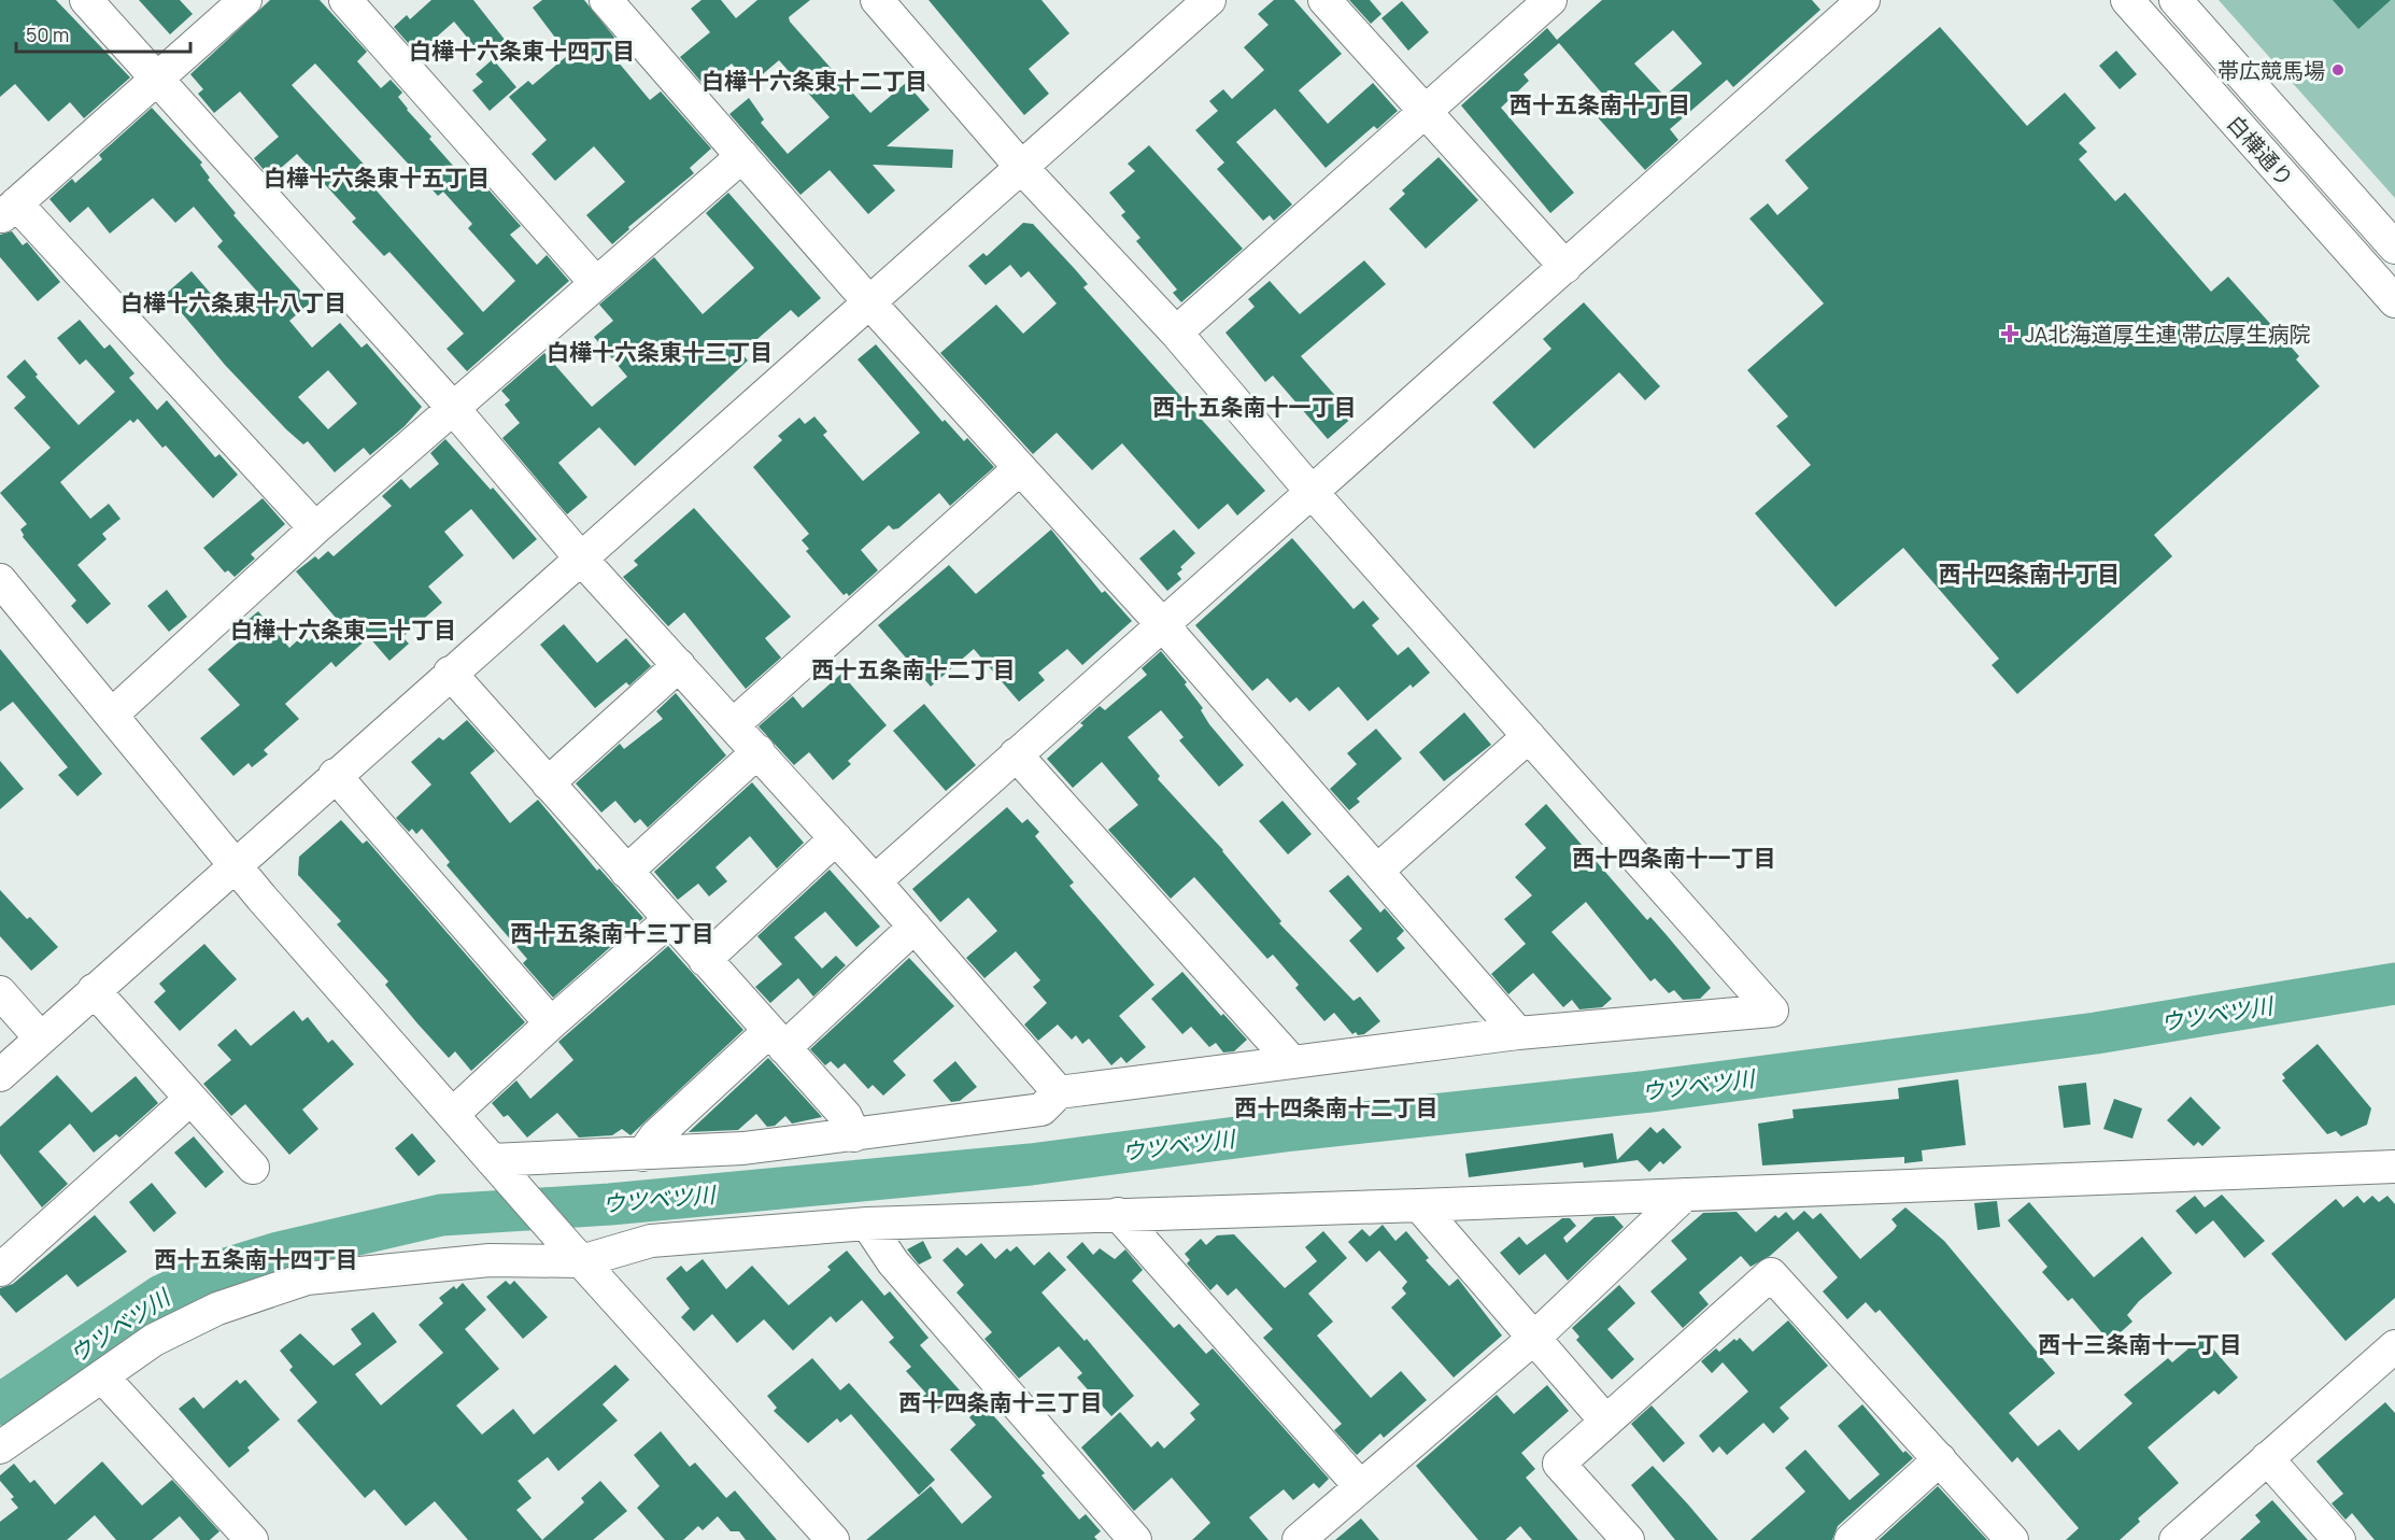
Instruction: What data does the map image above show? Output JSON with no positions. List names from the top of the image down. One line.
{"streets":{"street":["白樺通り"]},"districts":["白樺十六条東十四丁目","白樺十六条東十二丁目","西十五条南十丁目","白樺十六条東十五丁目","白樺十六条東十八丁目","白樺十六条東十三丁目","西十五条南十一丁目","西十四条南十丁目","白樺十六条東二十丁目","西十五条南十二丁目","西十四条南十一丁目","西十五条南十三丁目","西十四条南十二丁目","西十五条南十四丁目","西十三条南十一丁目","西十四条南十三丁目"],"water":["ウツベツ川"],"places":{"other":["帯広競馬場"],"health":["JA北海道厚生連 帯広厚生病院"]},"scale_bar":"50 m"}
